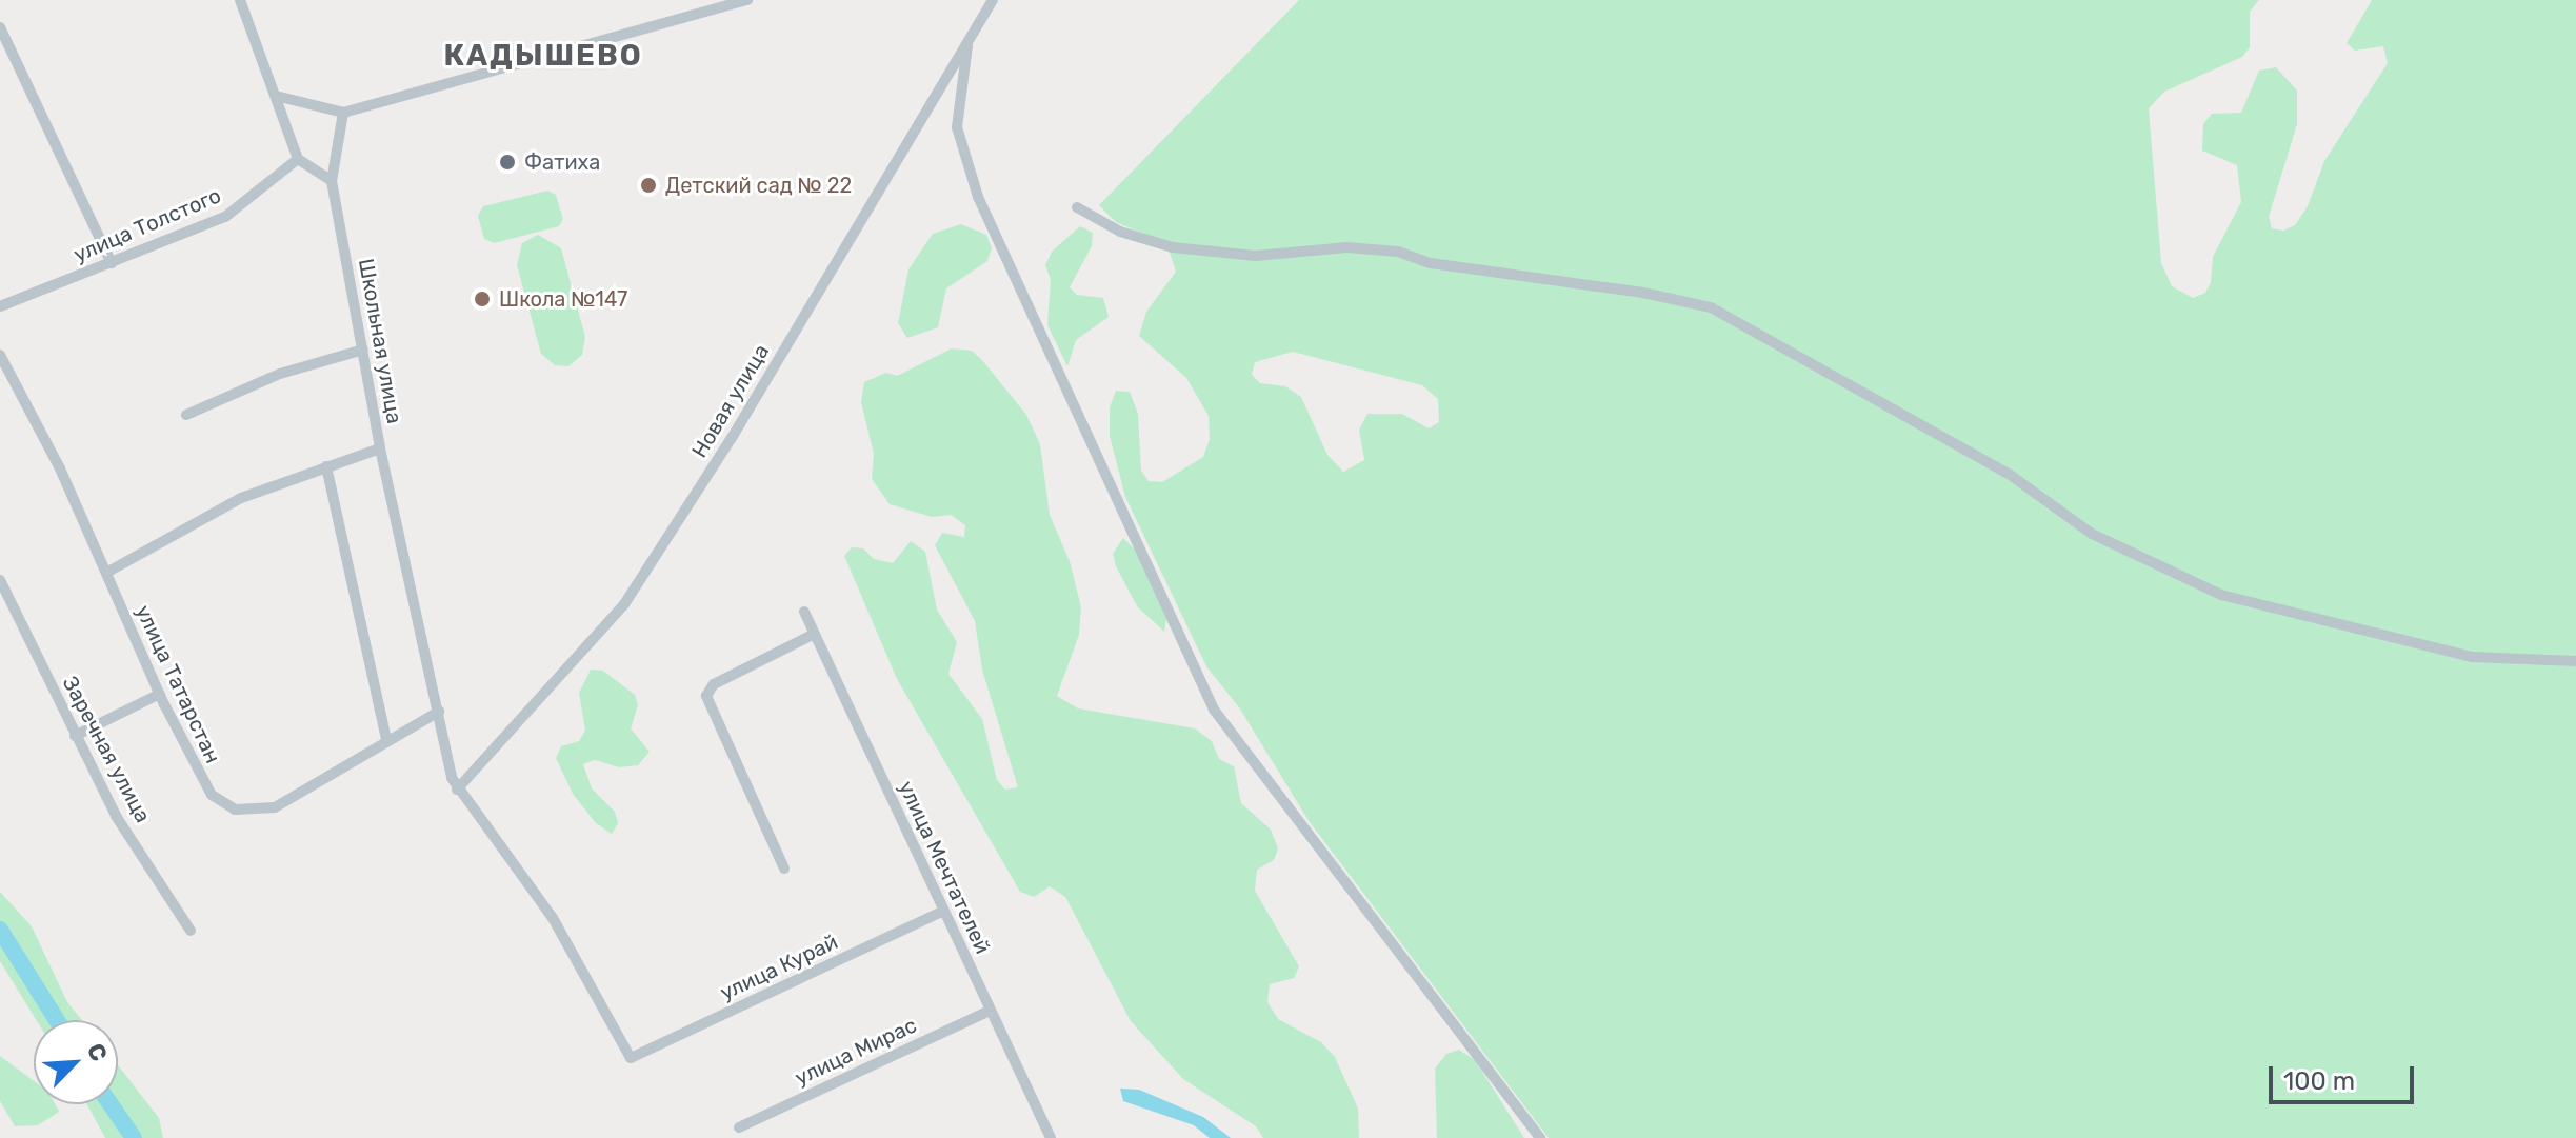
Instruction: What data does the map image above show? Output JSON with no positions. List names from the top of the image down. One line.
{"streets":{"street":["улица Толстого","Школьная улица","Новая улица","улица Татарстан","Заречная улица","улица Мечтателей","улица Курай","улица Мирас"]},"crossings":[["Школьная улица","Новая улица"],["Школьная улица","улица Татарстан"],["Школьная улица","улица Курай"],["Новая улица","улица Курай"],["улица Мечтателей","улица Курай"],["улица Мечтателей","улица Мирас"]],"districts":["КАДЫШЕВО"],"places":["Фатиха","Детский сад № 22","Школа №147"],"scale_bar":"100 m","north":"top right"}
